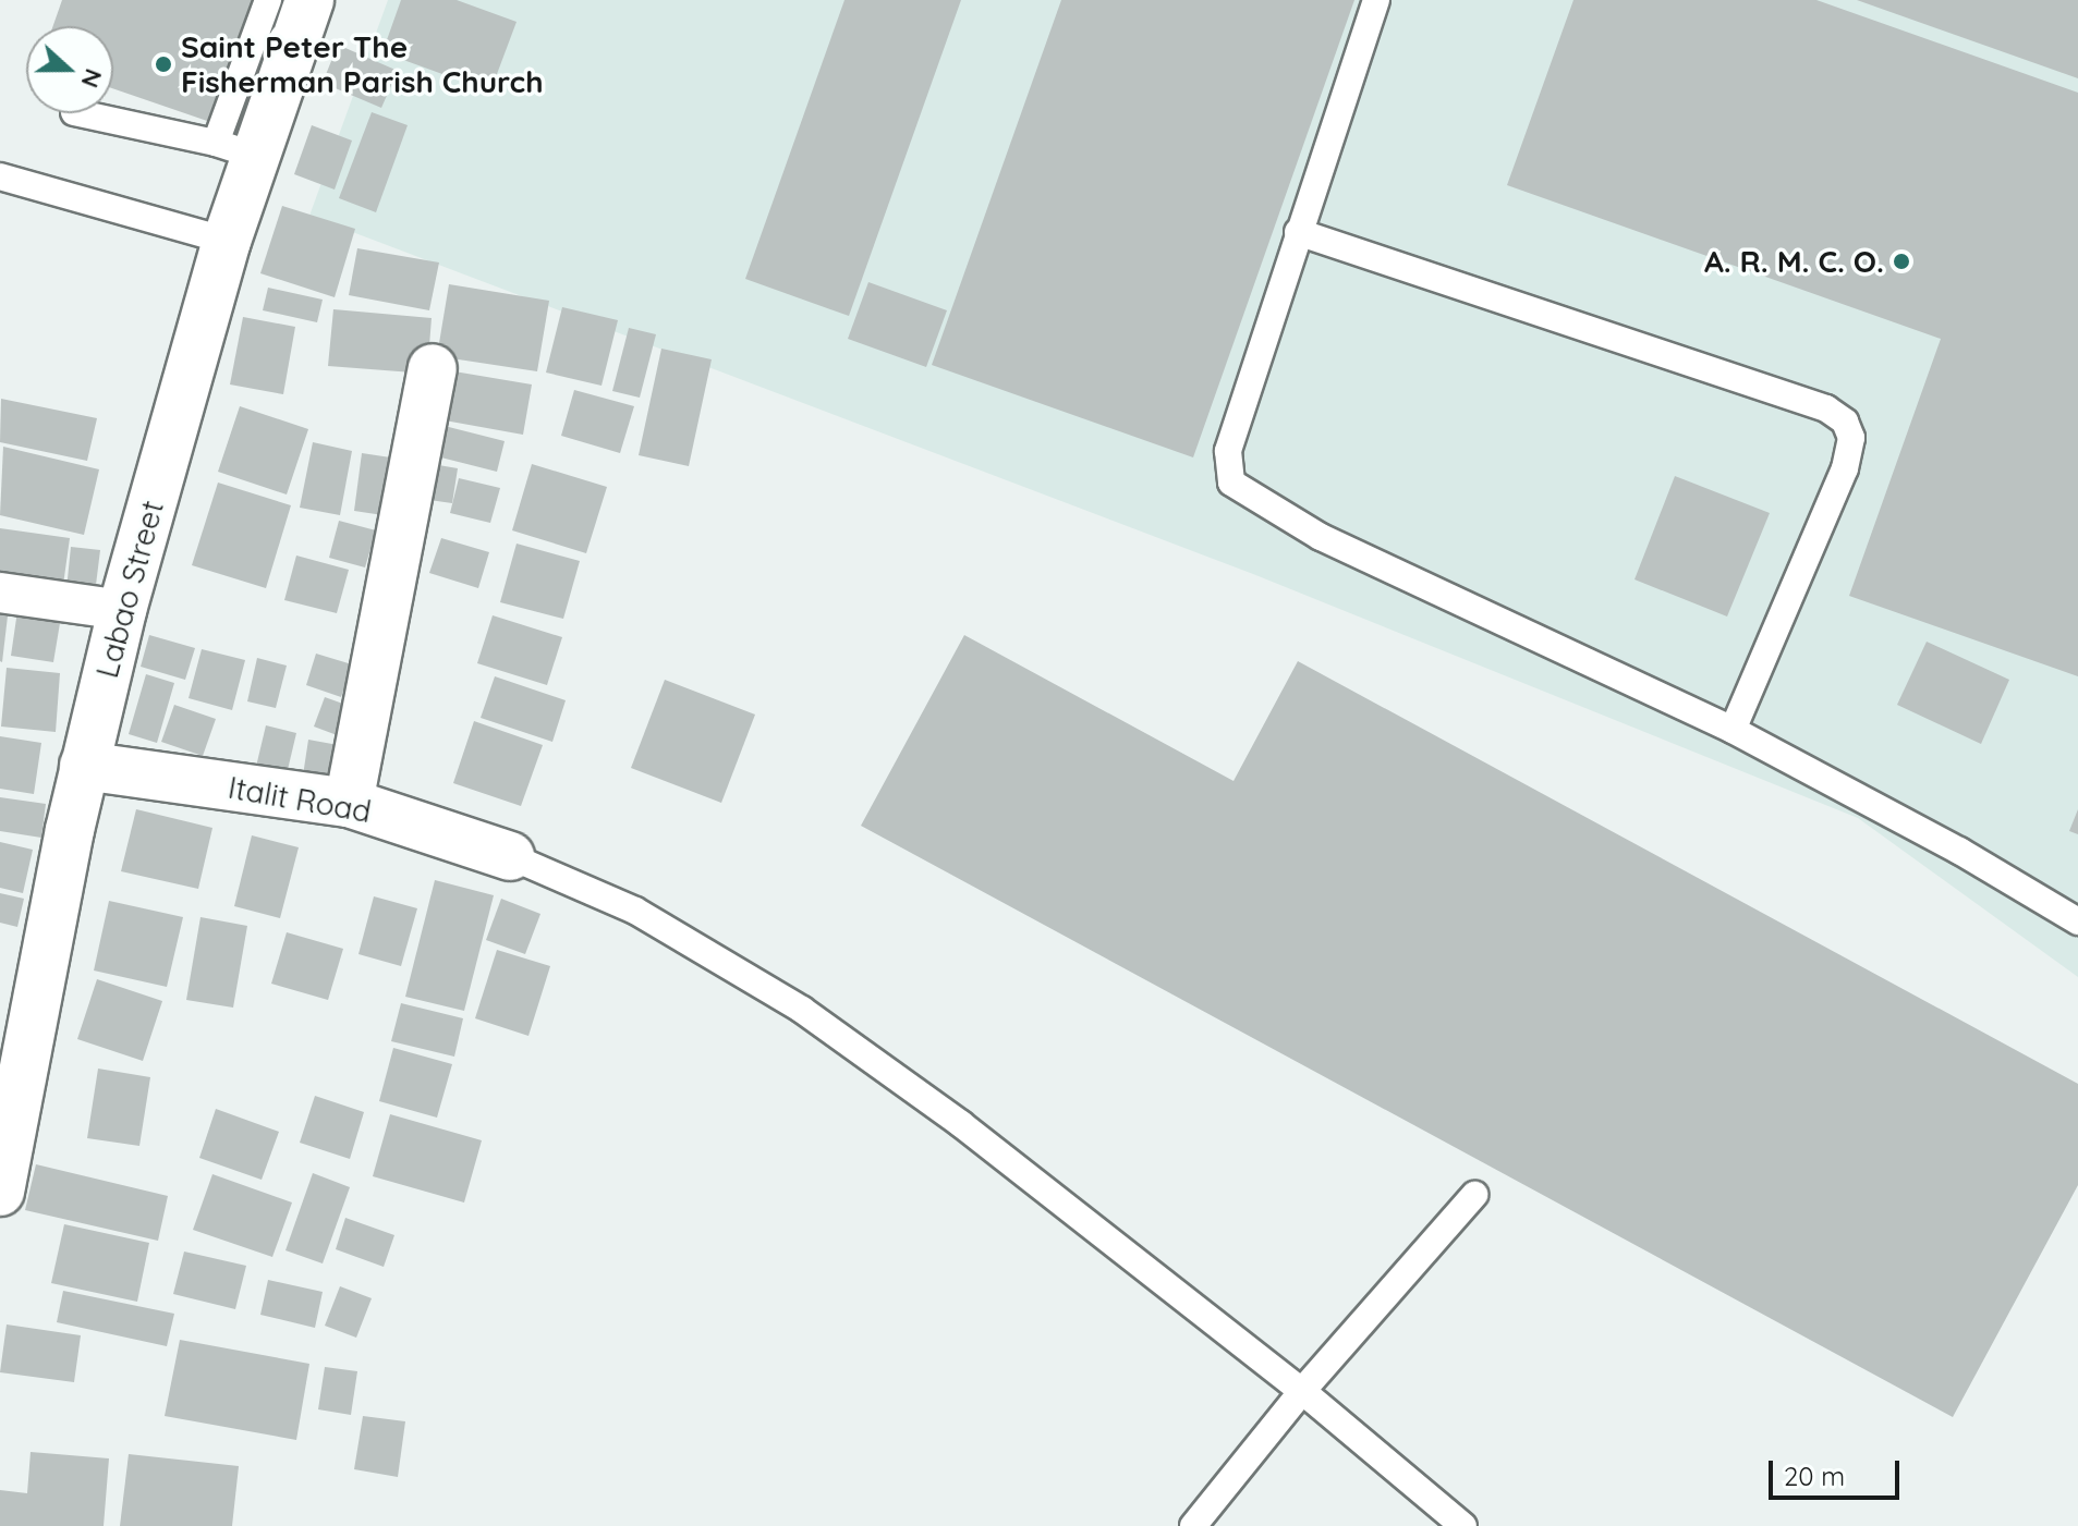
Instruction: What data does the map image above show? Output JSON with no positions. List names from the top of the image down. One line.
{"streets":{"main road":["Labao Street","Italit Road"]},"crossings":[["Labao Street","Italit Road"]],"places":["Saint Peter The Fisherman Parish Church","A. R. M. C. O."],"scale_bar":"20 m","north":"right"}
